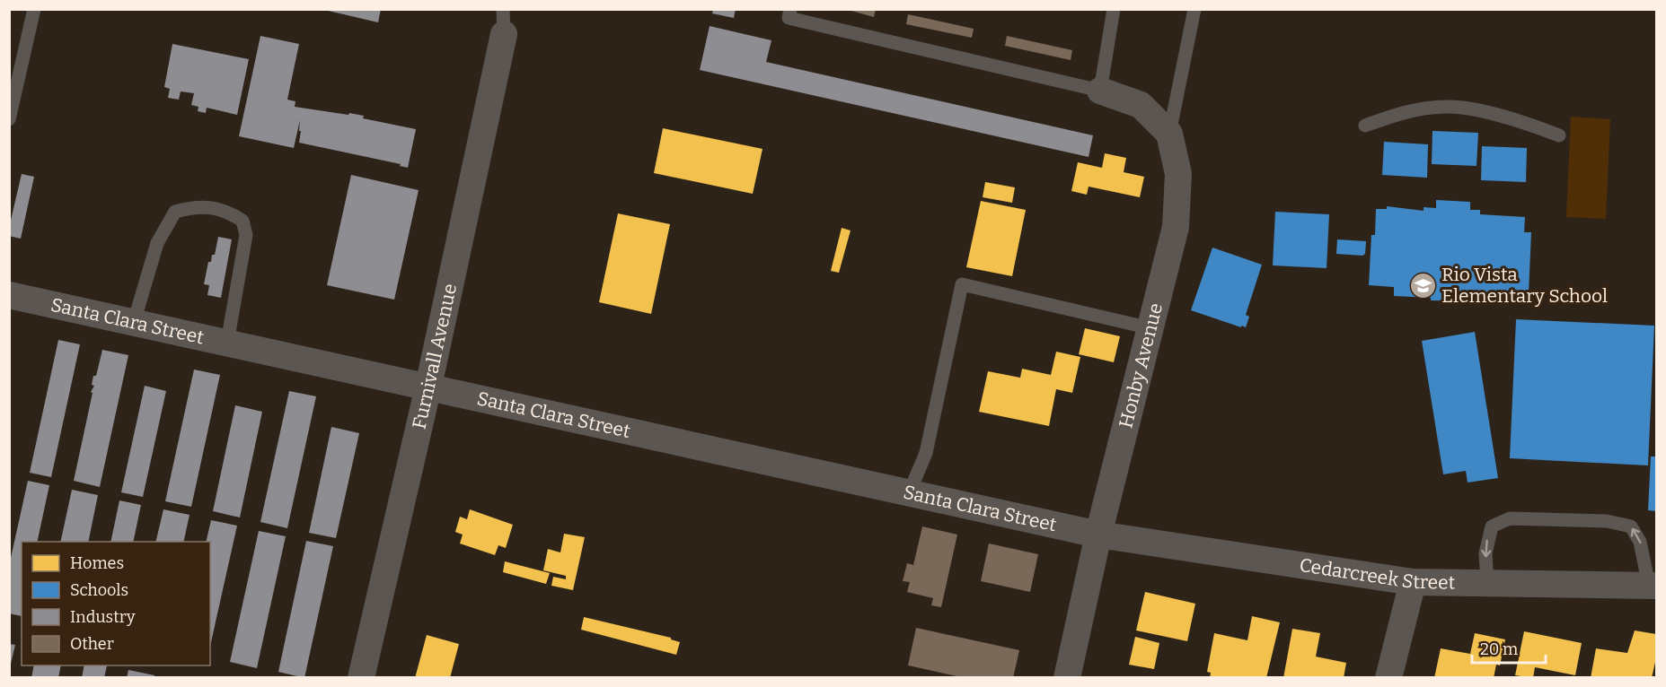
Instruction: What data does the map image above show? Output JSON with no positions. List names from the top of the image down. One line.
{"streets":{"street":["Santa Clara Street","Furnivall Avenue","Honby Avenue","Cedarcreek Street"]},"crossings":[["Santa Clara Street","Furnivall Avenue"],["Santa Clara Street","Honby Avenue"],["Santa Clara Street","Cedarcreek Street"],["Honby Avenue","Cedarcreek Street"]],"places":{"school or university":["Rio Vista Elementary School"]},"legend":["Homes","Schools","Industry","Other"],"scale_bar":"20 m"}
